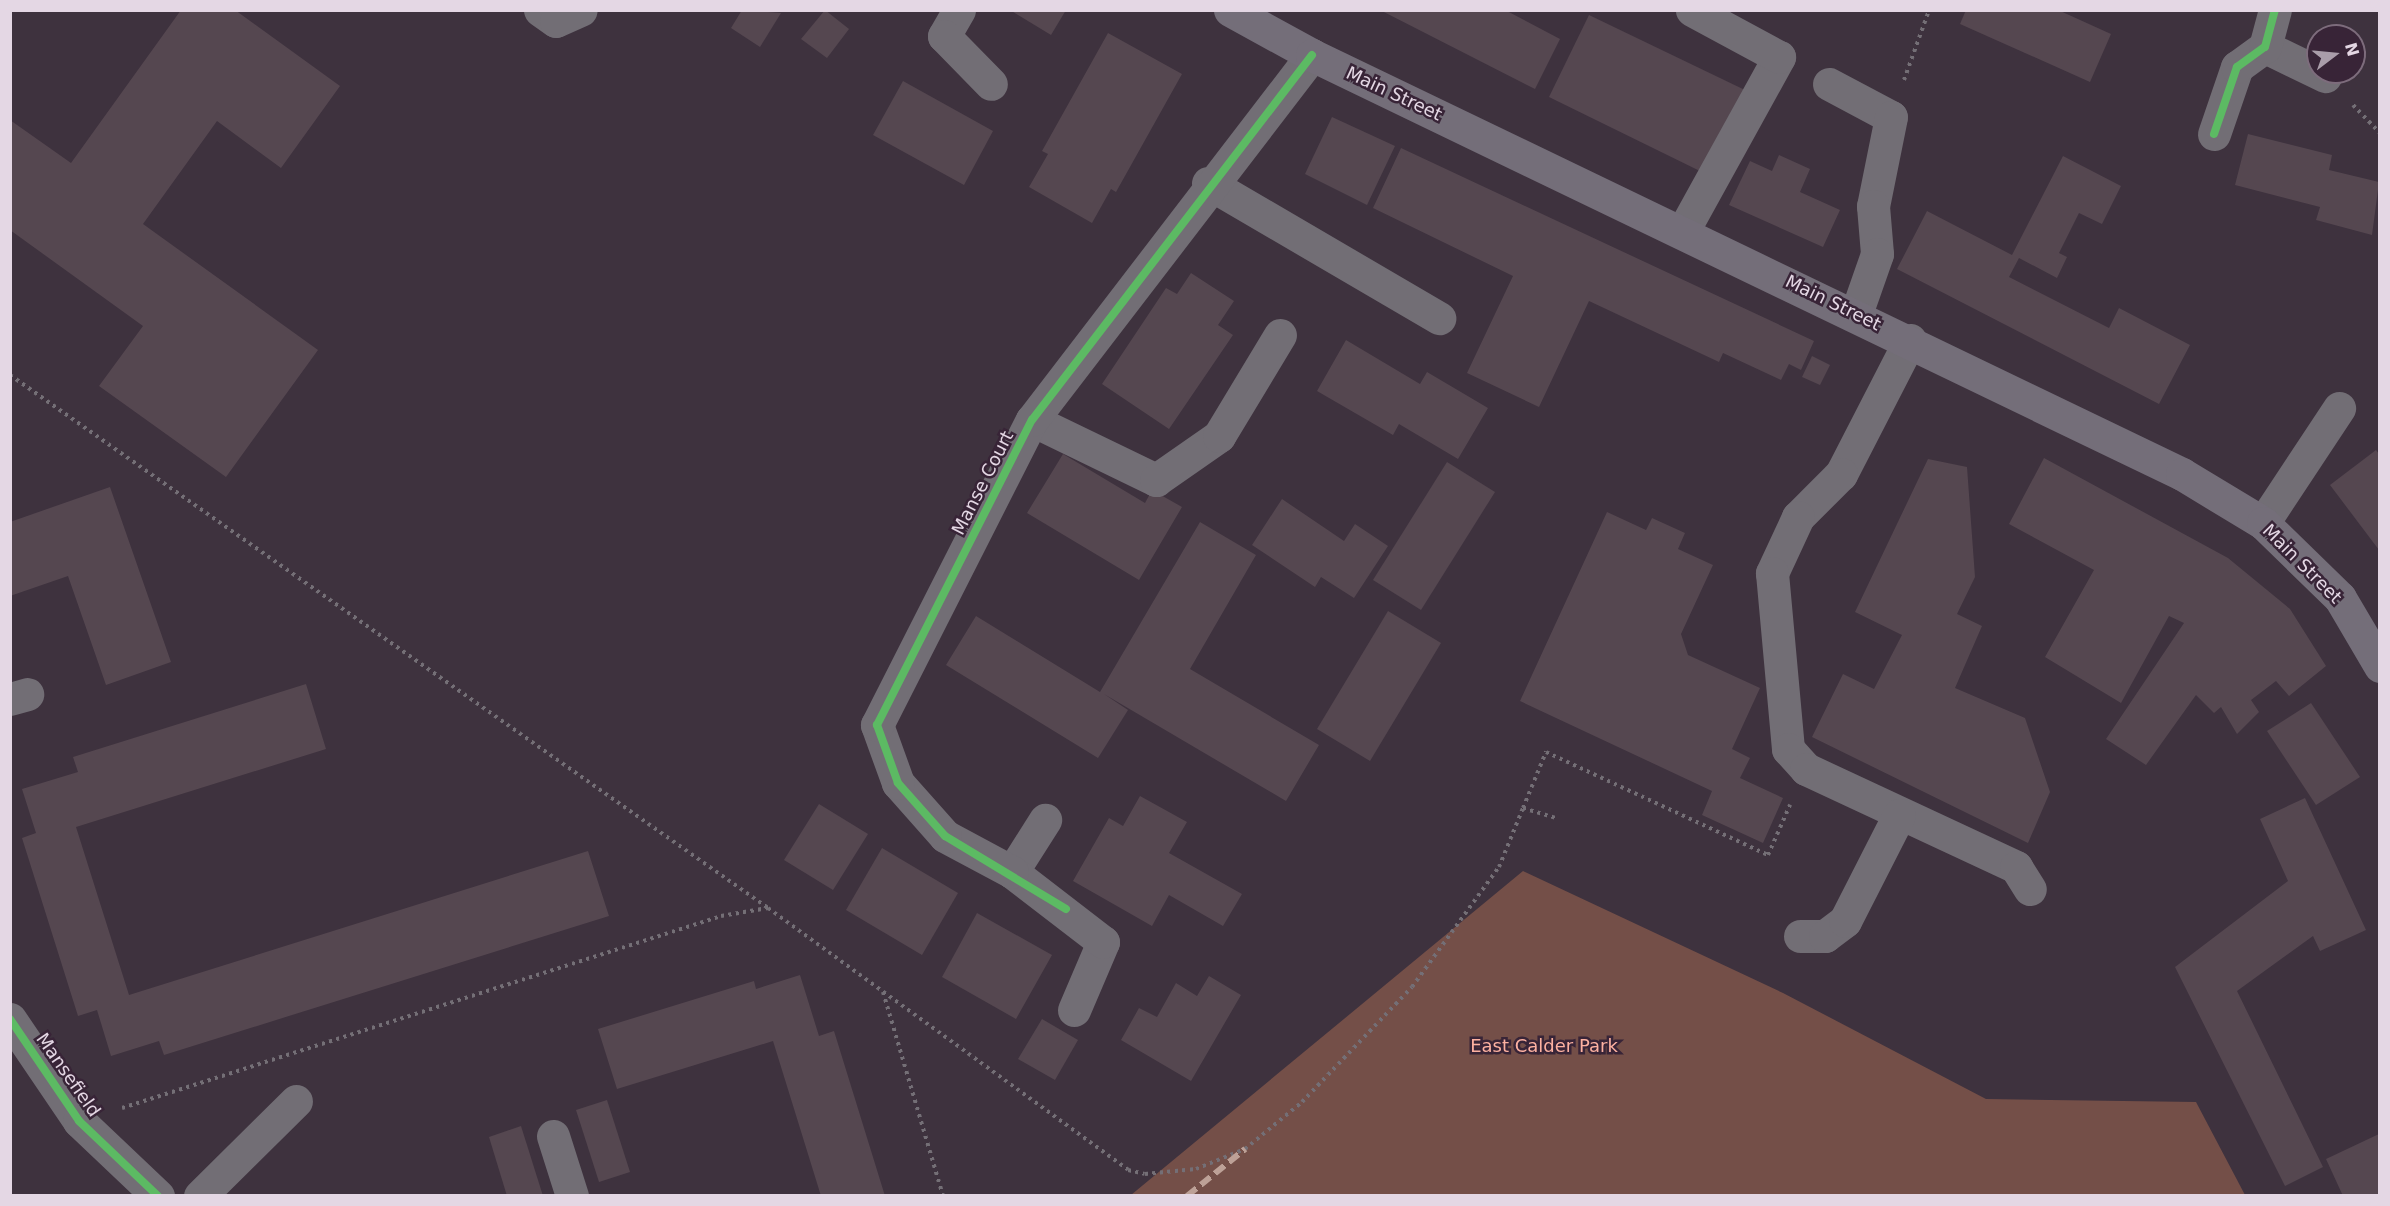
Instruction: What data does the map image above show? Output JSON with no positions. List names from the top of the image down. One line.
{"streets":{"main road":["Main Street"],"street":["Manse Court","Mansefield"]},"crossings":[["Main Street","Manse Court"]],"parks":["East Calder Park"],"north":"right"}
